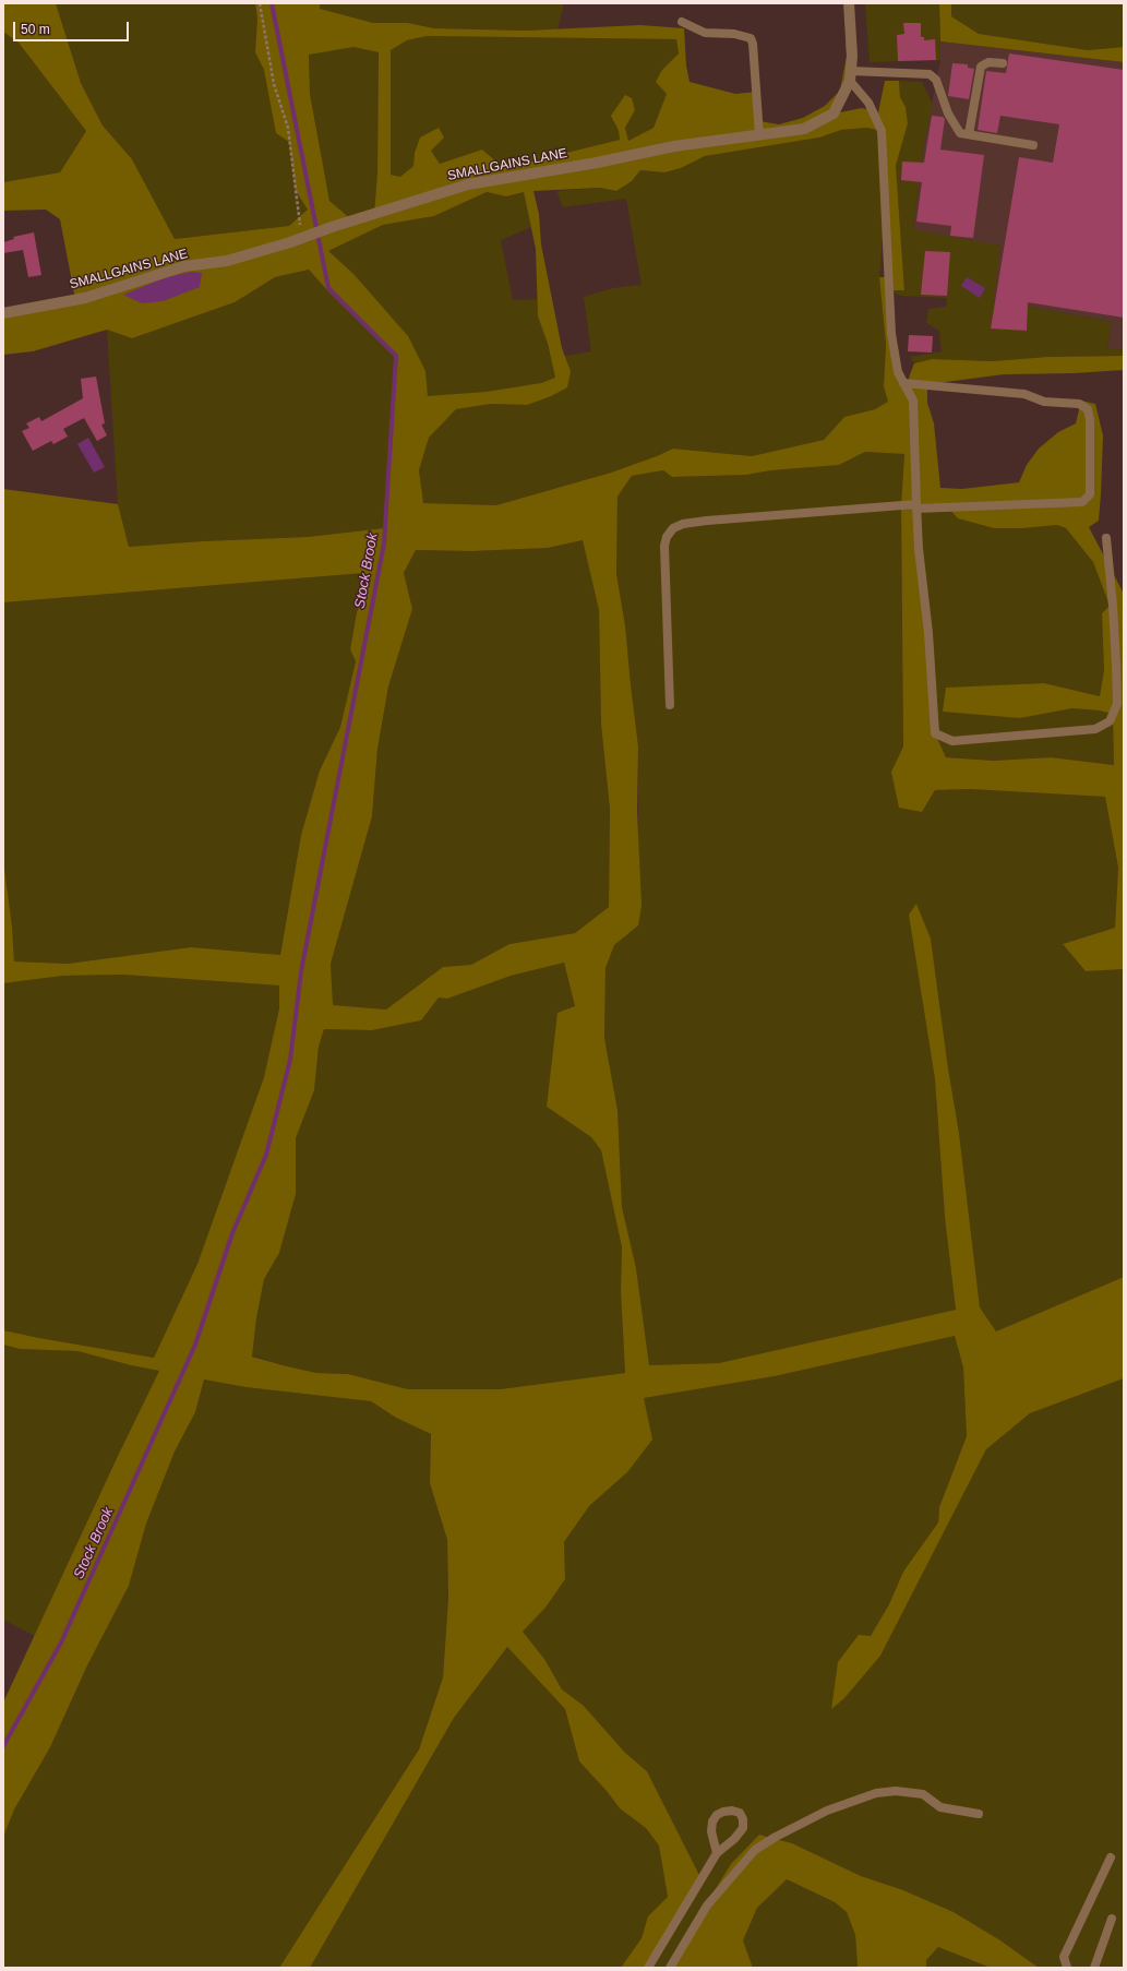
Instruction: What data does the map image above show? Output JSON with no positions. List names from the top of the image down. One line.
{"streets":{"street":["SMALLGAINS LANE"]},"water":["Stock Brook"],"scale_bar":"50 m"}
